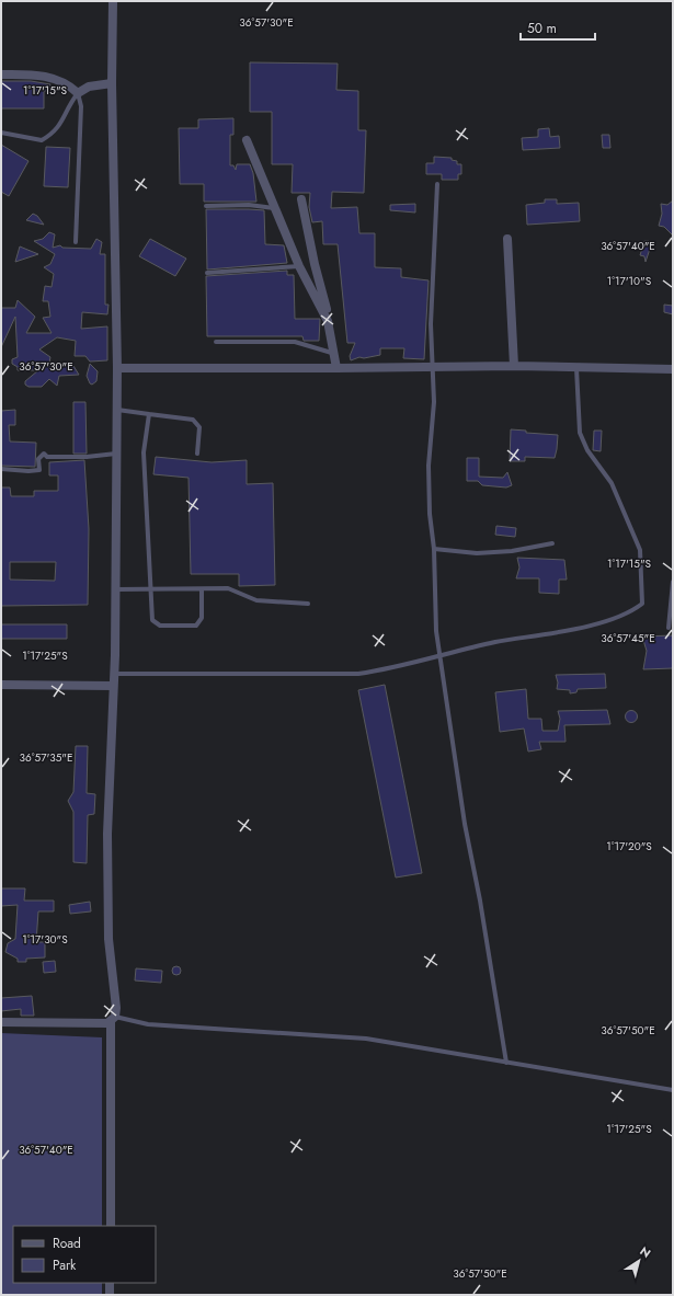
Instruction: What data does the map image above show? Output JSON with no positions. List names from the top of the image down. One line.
{"legend":["Road","Park"],"scale_bar":"50 m","north":"top right","coordinates":["36°57'30\"E","1°17'15\"S","36°57'40\"E","1°17'10\"S","36°57'45\"E","1°17'25\"S","36°57'35\"E","1°17'20\"S","1°17'30\"S","36°57'50\"E"]}
